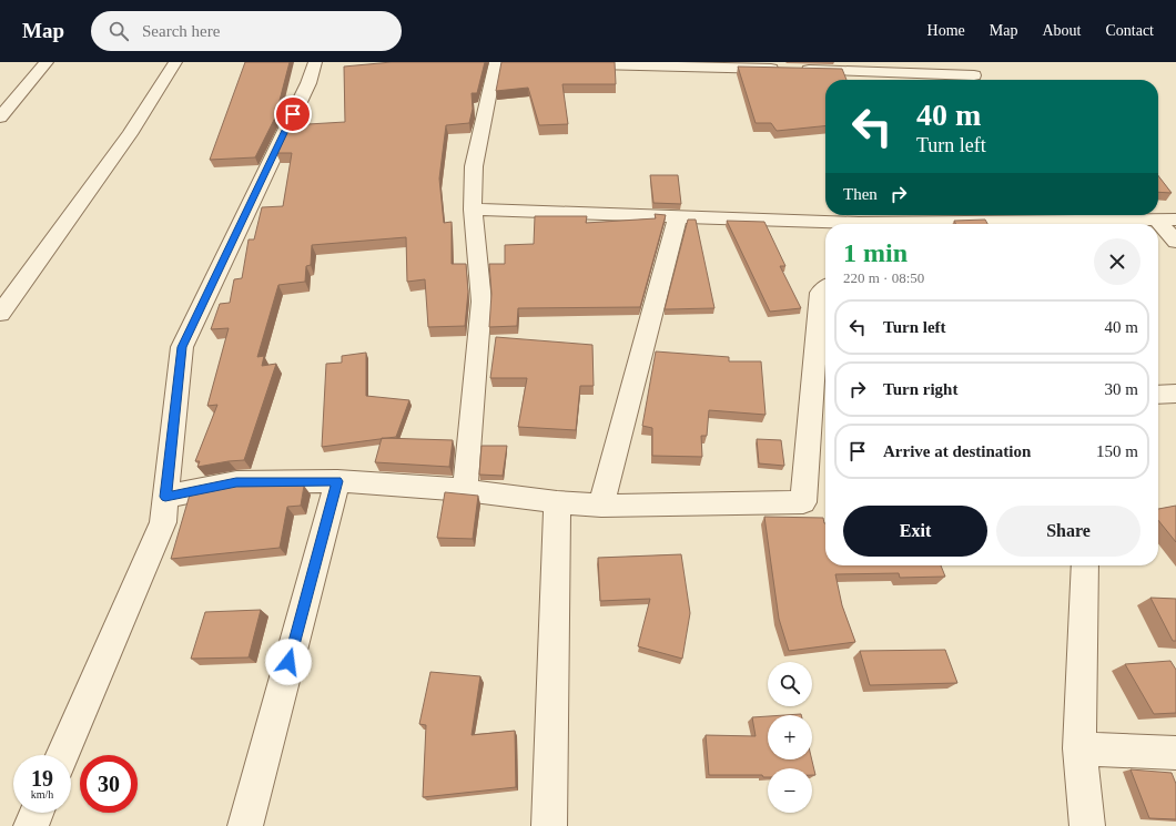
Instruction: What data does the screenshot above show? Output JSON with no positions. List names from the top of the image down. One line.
{"page":{"header":"Map","search":"Search here","nav":["Home","Map","About","Contact"],"turn":["40 m","Turn left"],"then":"Then","heading":["1 min","220 m · 08:50"],"list":[{"name":"Turn left","value":"40 m"},{"name":"Turn right","value":"30 m"},{"name":"Arrive at destination","value":"150 m"}],"buttons":["Exit","Share"],"map_buttons":["+","−"],"speed":"19 km/h","limit":"30"}}
